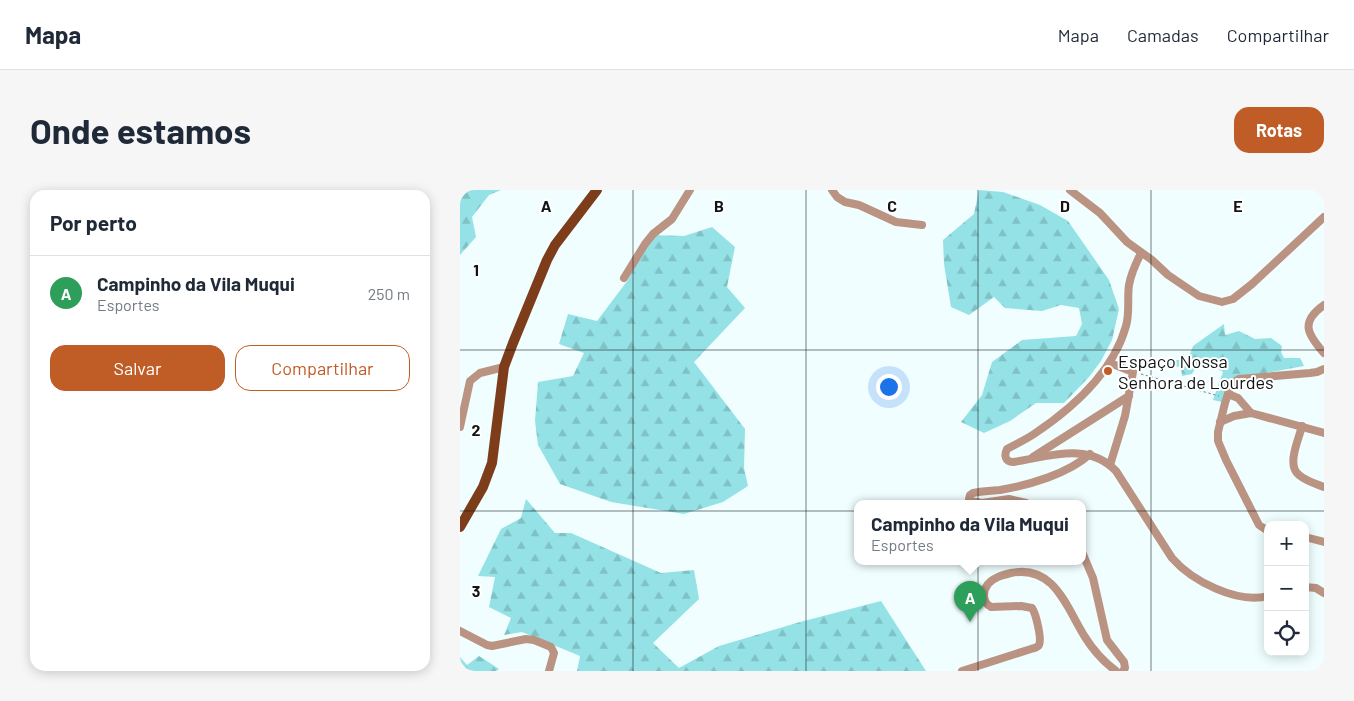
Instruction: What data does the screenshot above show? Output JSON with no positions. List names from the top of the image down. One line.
{"places":["Espaço Nossa Senhora de Lourdes"],"page":{"header":"Mapa","nav":["Mapa","Camadas","Compartilhar"],"buttons":["Rotas",["Salvar","Compartilhar"]],"title":"Onde estamos","heading":"Por perto","list":[{"mark":"A","name":"Campinho da Vila Muqui","note":"Esportes","value":"250 m"}],"popup":["Campinho da Vila Muqui","Esportes"],"map_buttons":["+","−"],"pins":"A"},"grid":{"columns":["A","B","C","D","E"],"rows":["1","2","3"]}}
